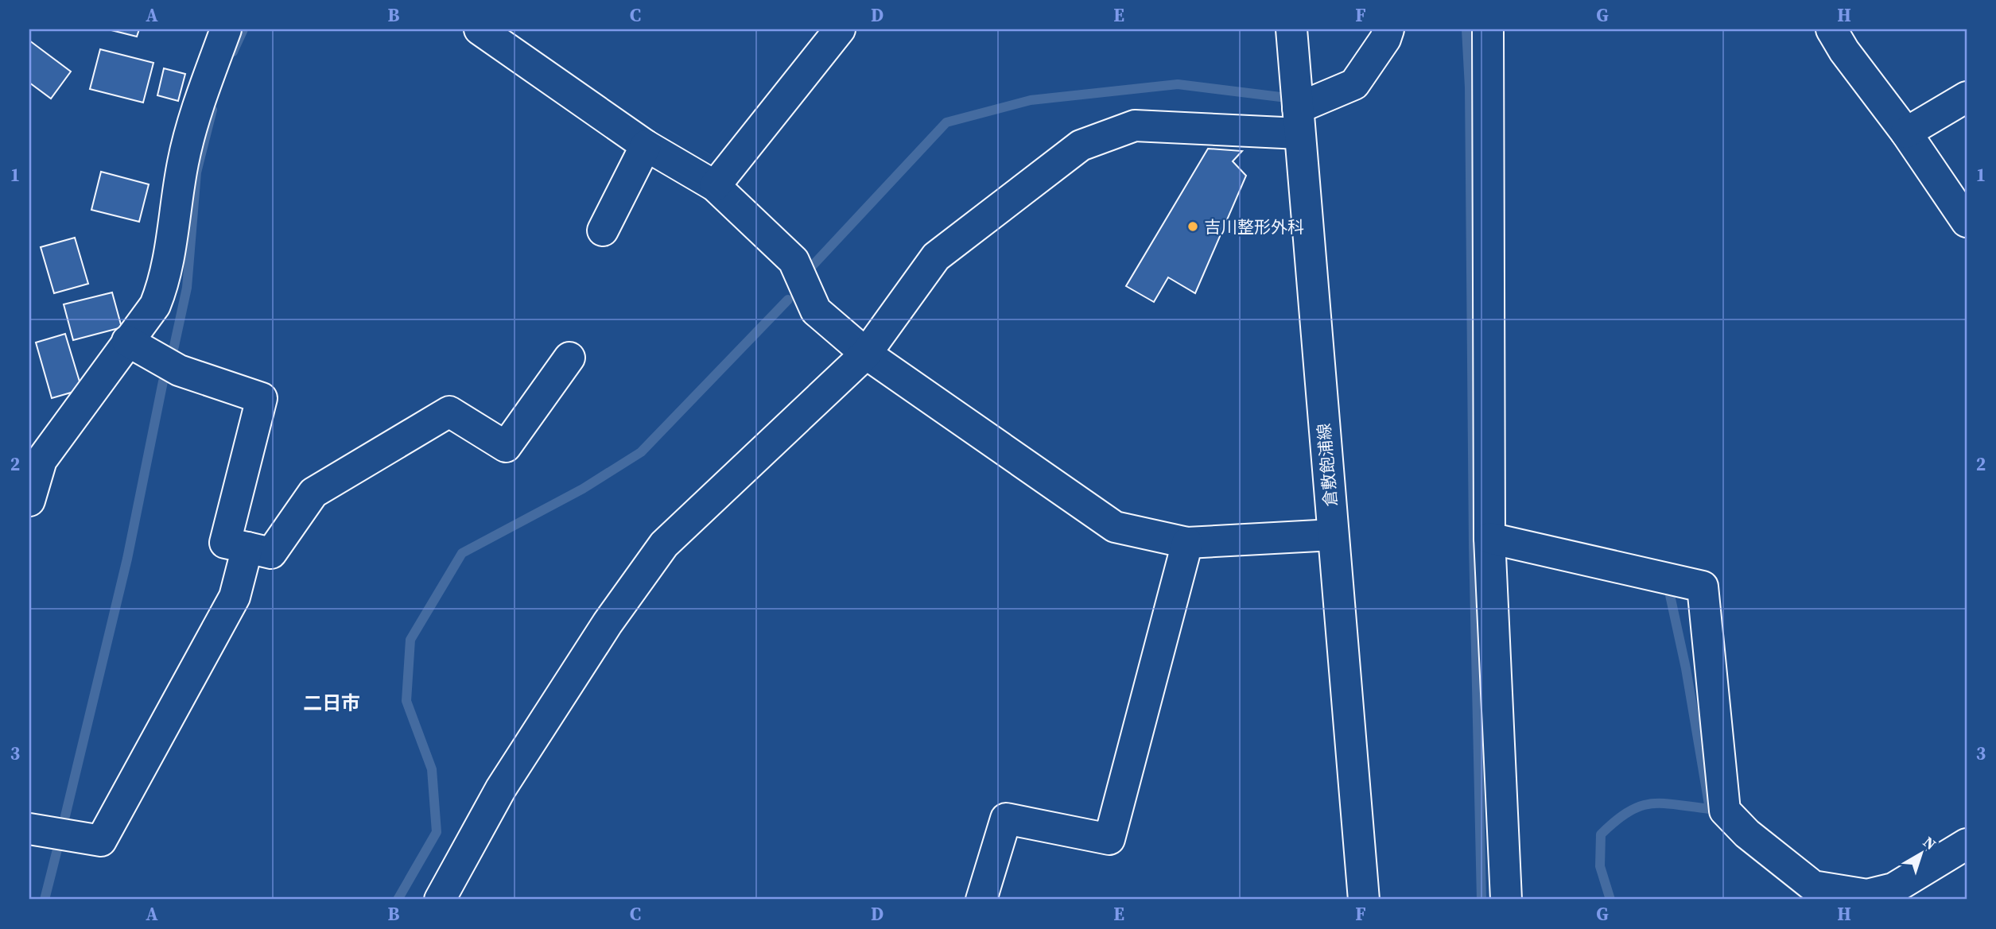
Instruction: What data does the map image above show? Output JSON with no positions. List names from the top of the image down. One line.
{"streets":{"street":["倉敷飽浦線"]},"districts":["二日市"],"places":["吉川整形外科"],"north":"top right","grid":{"columns":["A","B","C","D","E","F","G","H"],"rows":["1","2","3"]}}
